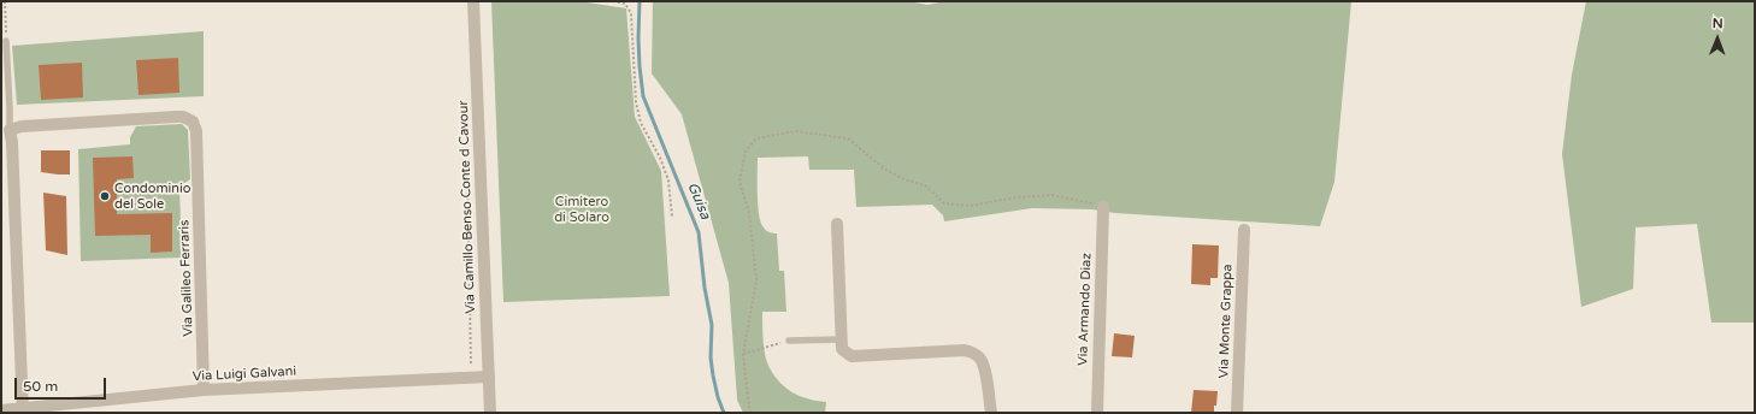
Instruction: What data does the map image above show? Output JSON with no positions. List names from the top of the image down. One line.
{"streets":{"street":["Via Camillo Benso Conte d Cavour","Via Galileo Ferraris","Via Armando Diaz","Via Monte Grappa","Via Luigi Galvani"]},"crossings":[["Via Camillo Benso Conte d Cavour","Via Luigi Galvani"],["Via Galileo Ferraris","Via Luigi Galvani"]],"water":["Guisa"],"parks":["Cimitero di Solaro"],"places":["Condominio del Sole"],"scale_bar":"50 m","north":"top"}
